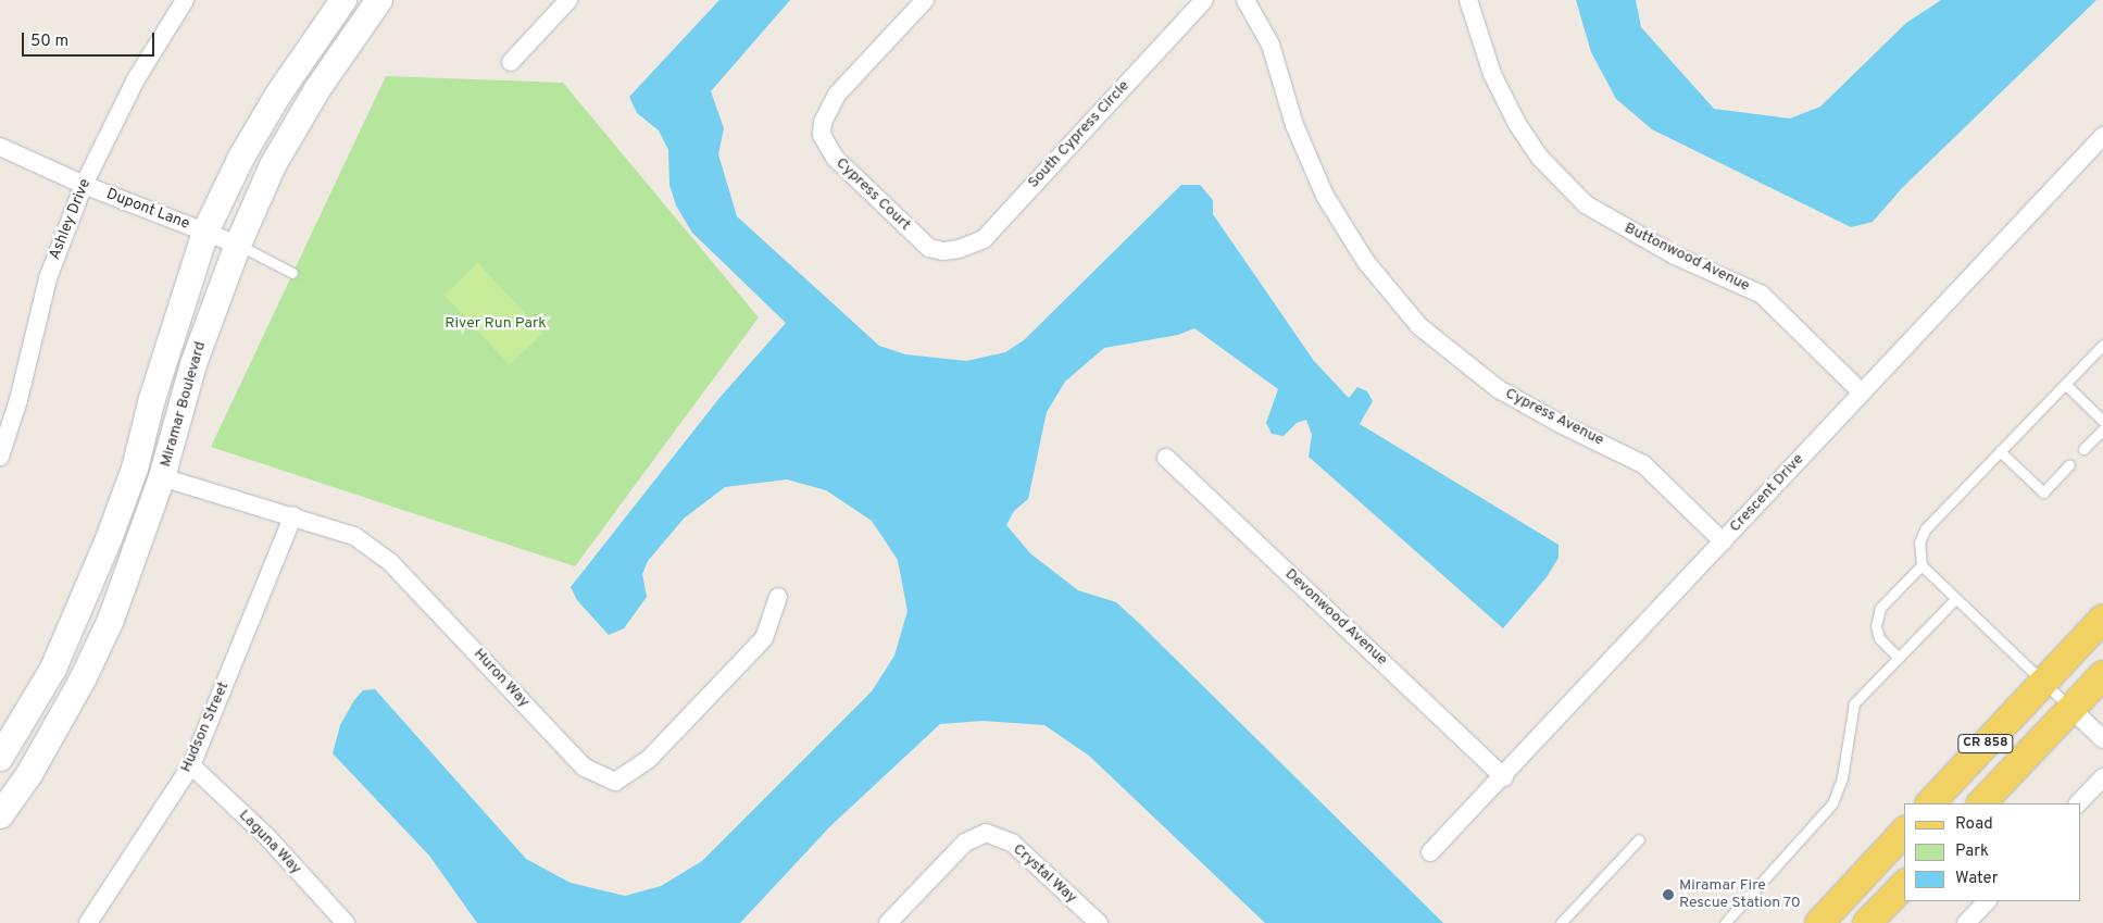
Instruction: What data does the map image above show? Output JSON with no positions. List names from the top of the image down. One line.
{"streets":{"main road":["CR 858"],"street":["South Cypress Circle","Cypress Court","Dupont Lane","Ashley Drive","Buttonwood Avenue","Miramar Boulevard","Cypress Avenue","Crescent Drive","Devonwood Avenue","Huron Way","Hudson Street","Laguna Way","Crystal Way"]},"crossings":[["South Cypress Circle","Cypress Court"],["Dupont Lane","Ashley Drive"],["Dupont Lane","Miramar Boulevard"],["Buttonwood Avenue","Crescent Drive"],["Miramar Boulevard","Huron Way"],["Cypress Avenue","Crescent Drive"],["Crescent Drive","Devonwood Avenue"],["Huron Way","Hudson Street"],["Hudson Street","Laguna Way"]],"parks":["River Run Park"],"places":["Miramar Fire Rescue Station 70"],"legend":["Road","Park","Water"],"scale_bar":"50 m"}
